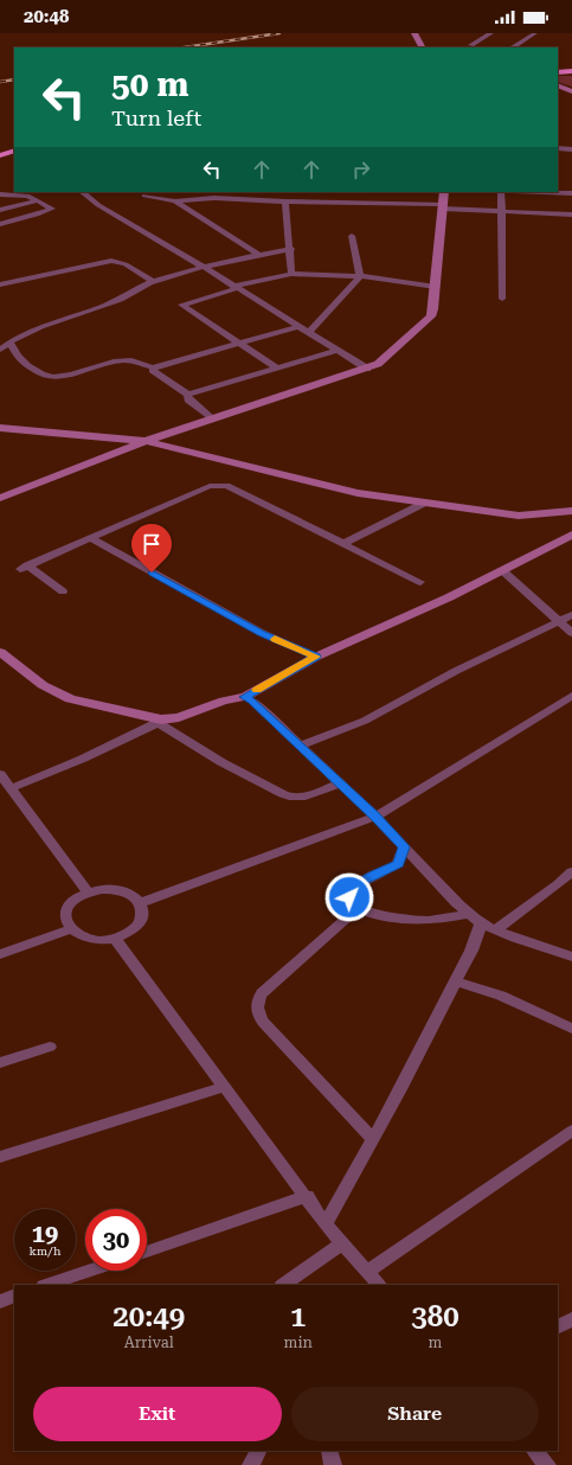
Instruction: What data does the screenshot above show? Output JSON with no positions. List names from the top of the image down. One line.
{"page":{"status":"20:48","turn":["50 m","Turn left"],"speed":"19 km/h","limit":"30","eta":["20:49","Arrival","1","min","380","m"],"buttons":["Exit","Share"]}}
